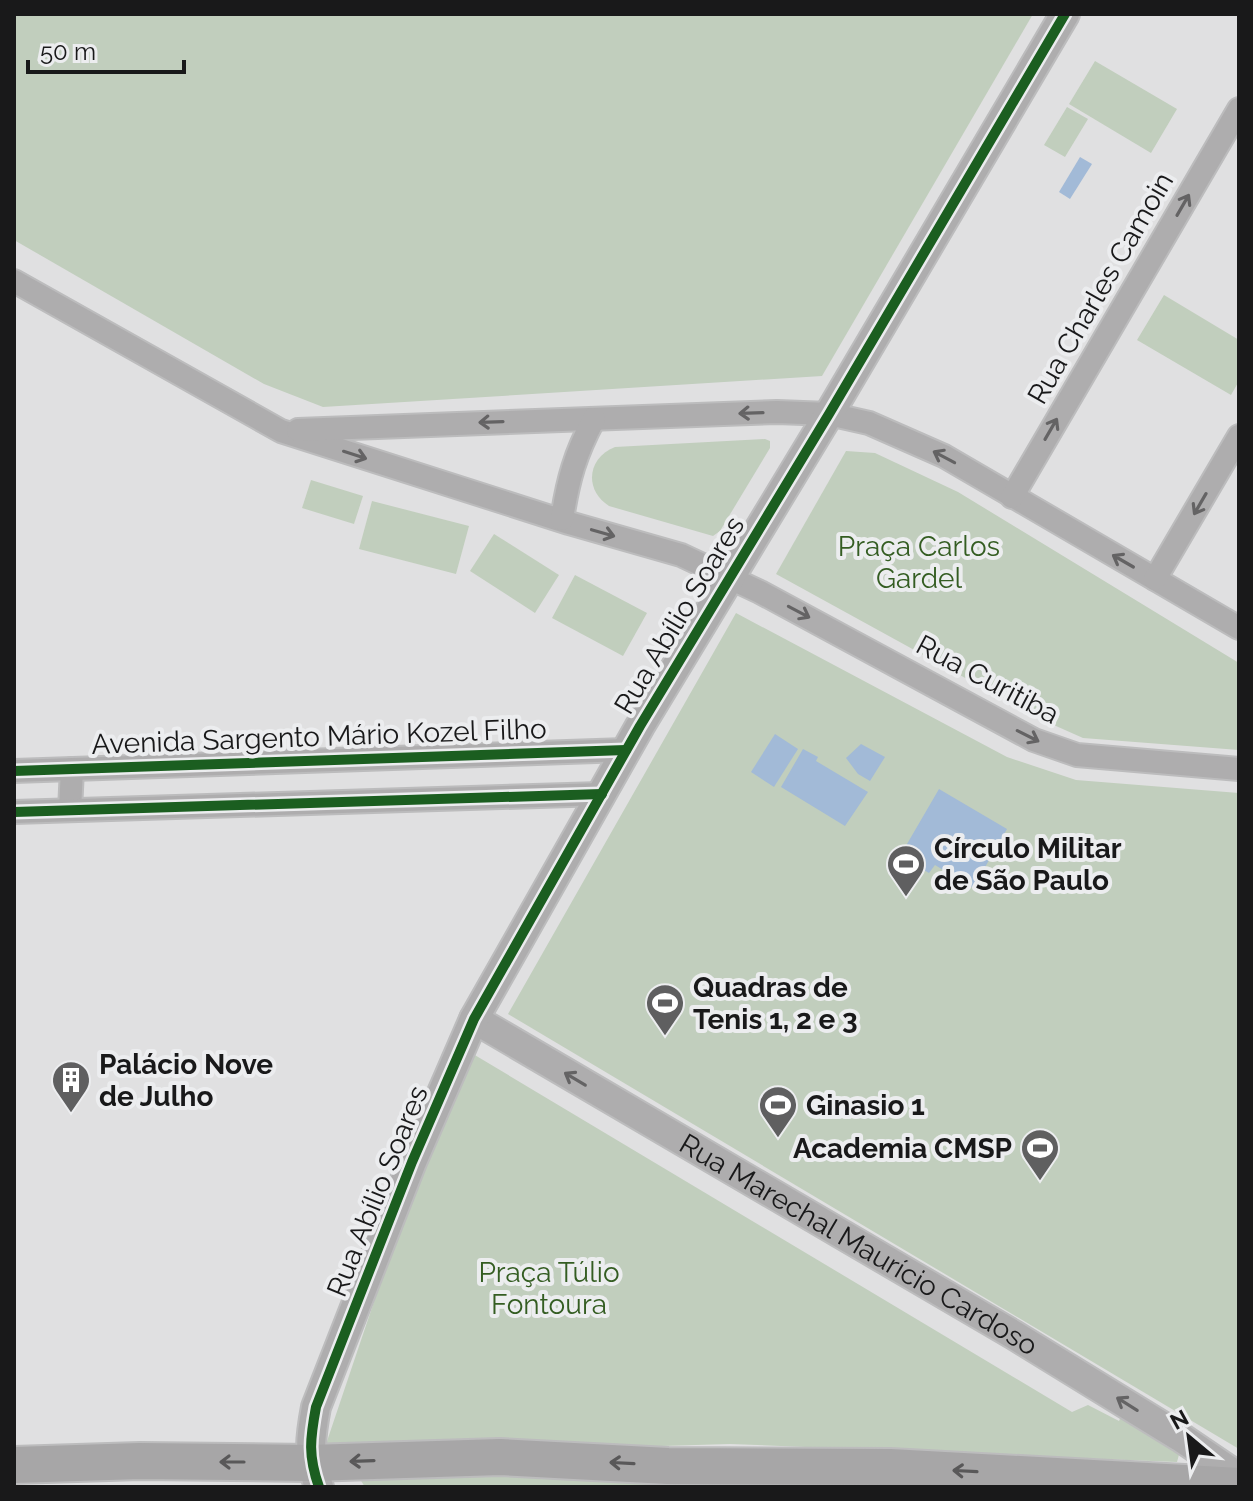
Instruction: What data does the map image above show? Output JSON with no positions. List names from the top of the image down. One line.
{"streets":{"street":["Rua Charles Camoin","Rua Abílio Soares","Rua Curitiba","Avenida Sargento Mário Kozel Filho","Rua Marechal Maurício Cardoso"]},"crossings":[["Rua Abílio Soares","Rua Curitiba"],["Rua Abílio Soares","Avenida Sargento Mário Kozel Filho"],["Rua Abílio Soares","Rua Marechal Maurício Cardoso"]],"one_way":["Rua Marechal Maurício Cardoso"],"parks":["Praça Carlos Gardel","Praça Túlio Fontoura"],"places":{"sports":["Círculo Militar de São Paulo","Quadras de Tenis 1, 2 e 3","Ginasio 1","Academia CMSP"],"building":["Palácio Nove de Julho"]},"scale_bar":"50 m","north":"top left"}
